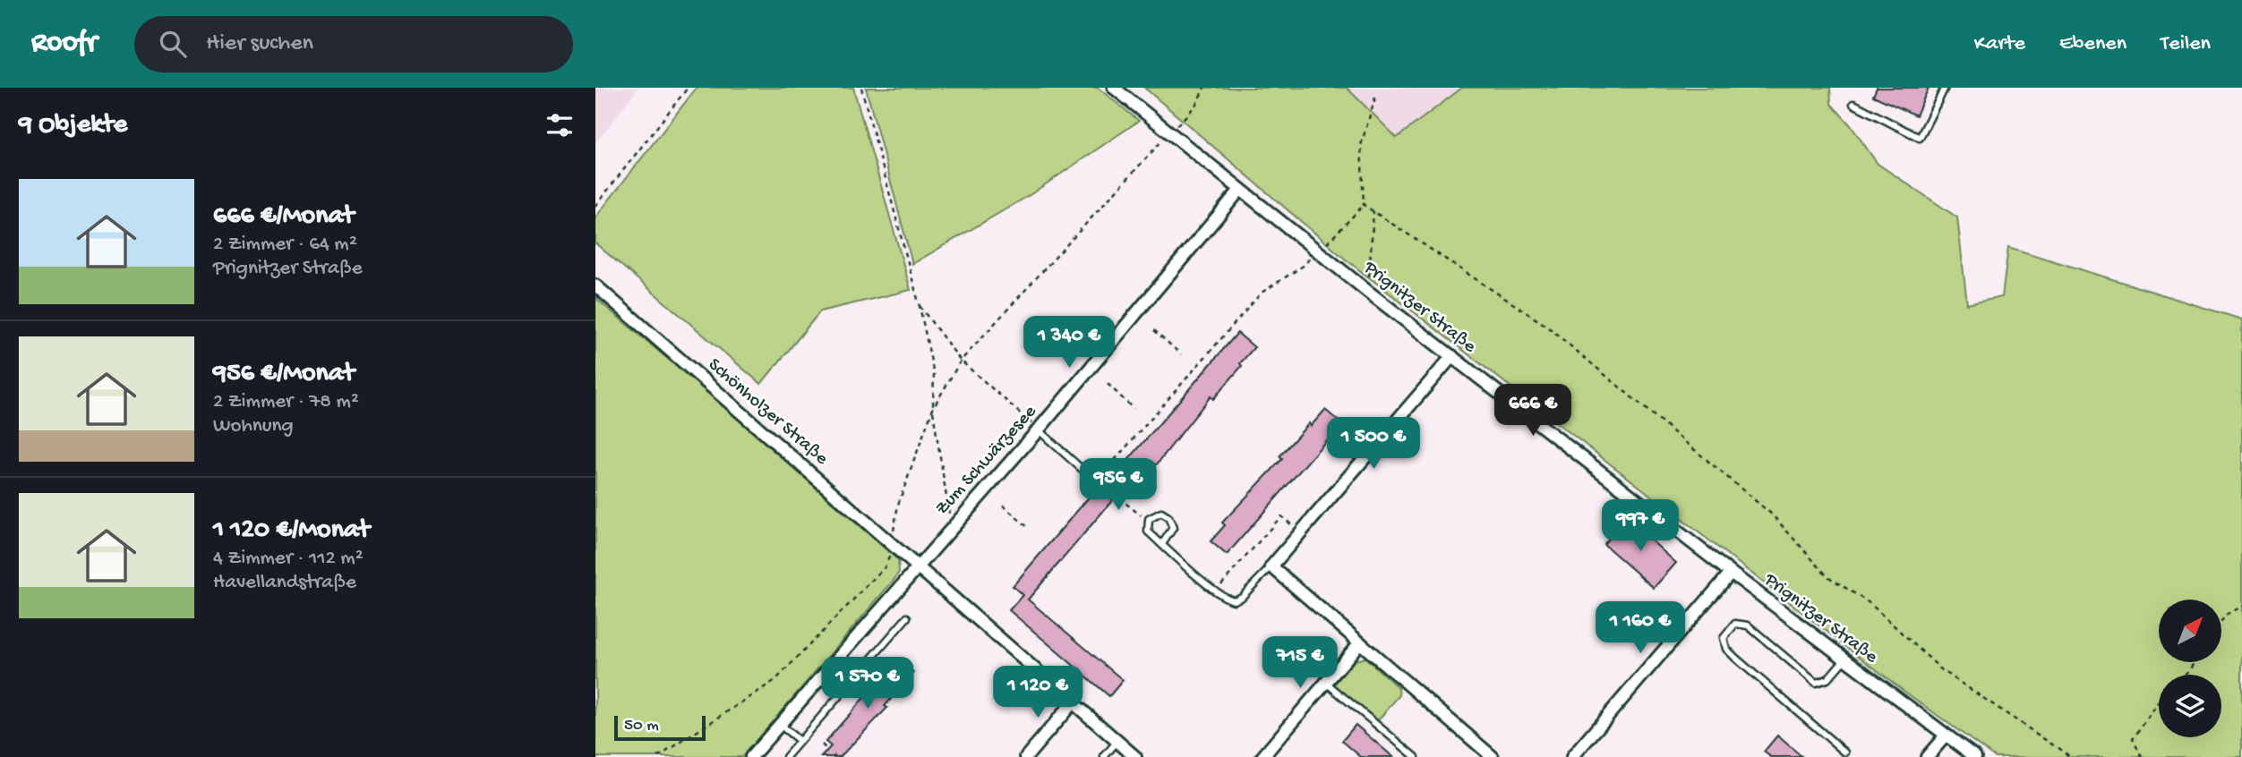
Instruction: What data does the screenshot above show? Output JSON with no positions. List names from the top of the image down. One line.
{"streets":{"street":["Prignitzer Straße","Schönholzer Straße","Zum Schwärzesee"]},"crossings":[["Prignitzer Straße","Zum Schwärzesee"],["Schönholzer Straße","Zum Schwärzesee"]],"scale_bar":"50 m","north":"top right","page":{"header":"Roofr","search":"Hier suchen","nav":["Karte","Ebenen","Teilen"],"heading":"9 Objekte","list":[{"name":"666 €/Monat","note":"2 Zimmer · 64 m² · Prignitzer Straße"},{"name":"956 €/Monat","note":"2 Zimmer · 78 m² · Wohnung"},{"name":"1 120 €/Monat","note":"4 Zimmer · 112 m² · Havellandstraße"}],"price":["1 340 €","666 €","1 500 €","956 €","997 €","1 160 €","715 €","1 570 €","1 120 €"],"scale":"50 m"}}
